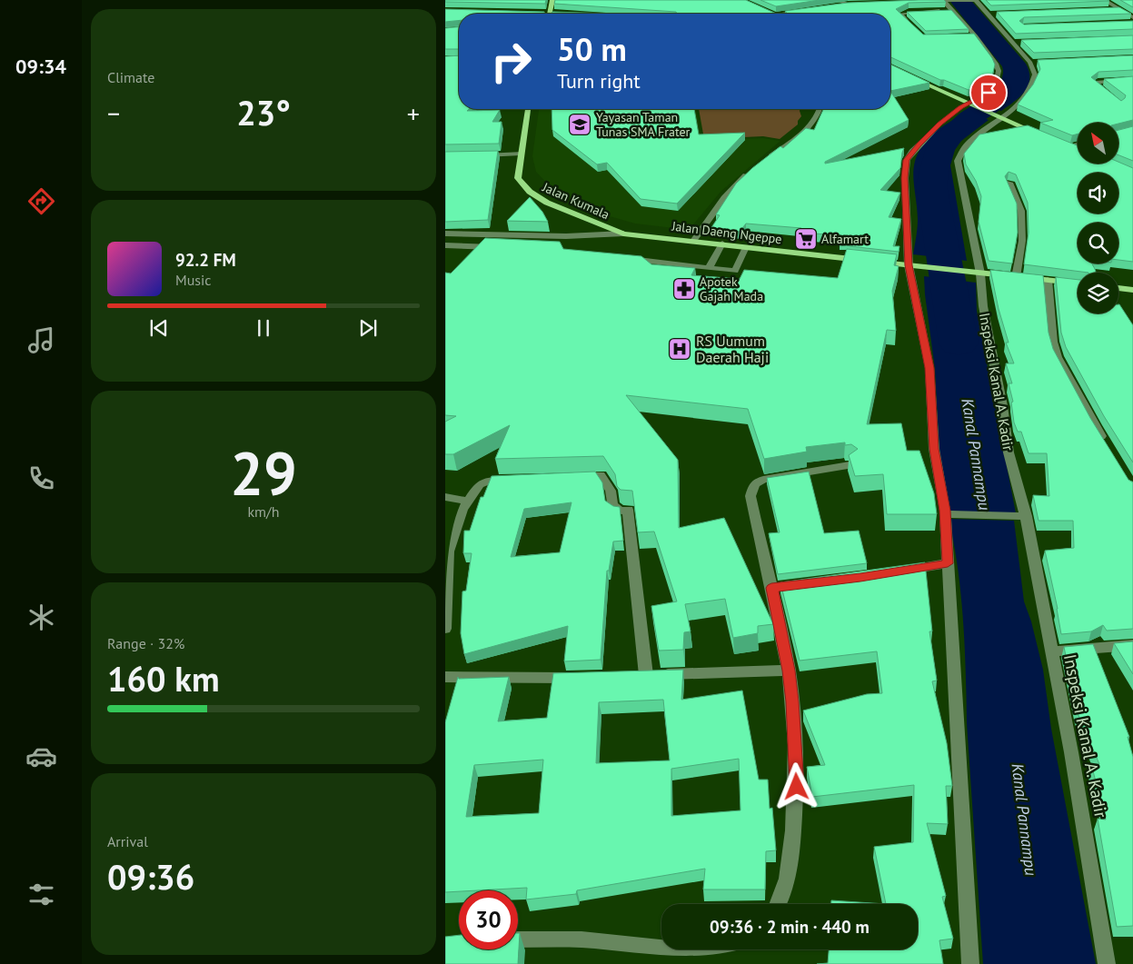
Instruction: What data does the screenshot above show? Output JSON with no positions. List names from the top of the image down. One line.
{"streets":{"main road":["Jalan Kumala","Jalan Daeng Ngeppe"],"street":["Inspeksi Kanal A. Kadir"]},"crossings":[["Jalan Kumala","Jalan Daeng Ngeppe"],["Jalan Daeng Ngeppe","Inspeksi Kanal A. Kadir"]],"water":["Kanal Pannampu"],"places":{"school or university":["Yayasan Taman Tunas SMA Frater"],"supermarket":["Alfamart"],"pharmacy":["Apotek Gajah Mada"],"hospital":["RS Uumum Daerah Haji"]},"north":"top left","page":{"tabs":"09:34","tile":["Climate",["29","km/h"],["Range · 32%","160 km"],["Arrival","09:36"]],"turn":["50 m","Turn right"],"heat":["−","23°","+"],"song":["92.2 FM","Music"],"limit":"30","trip":"09:36 · 2 min · 440 m"}}
